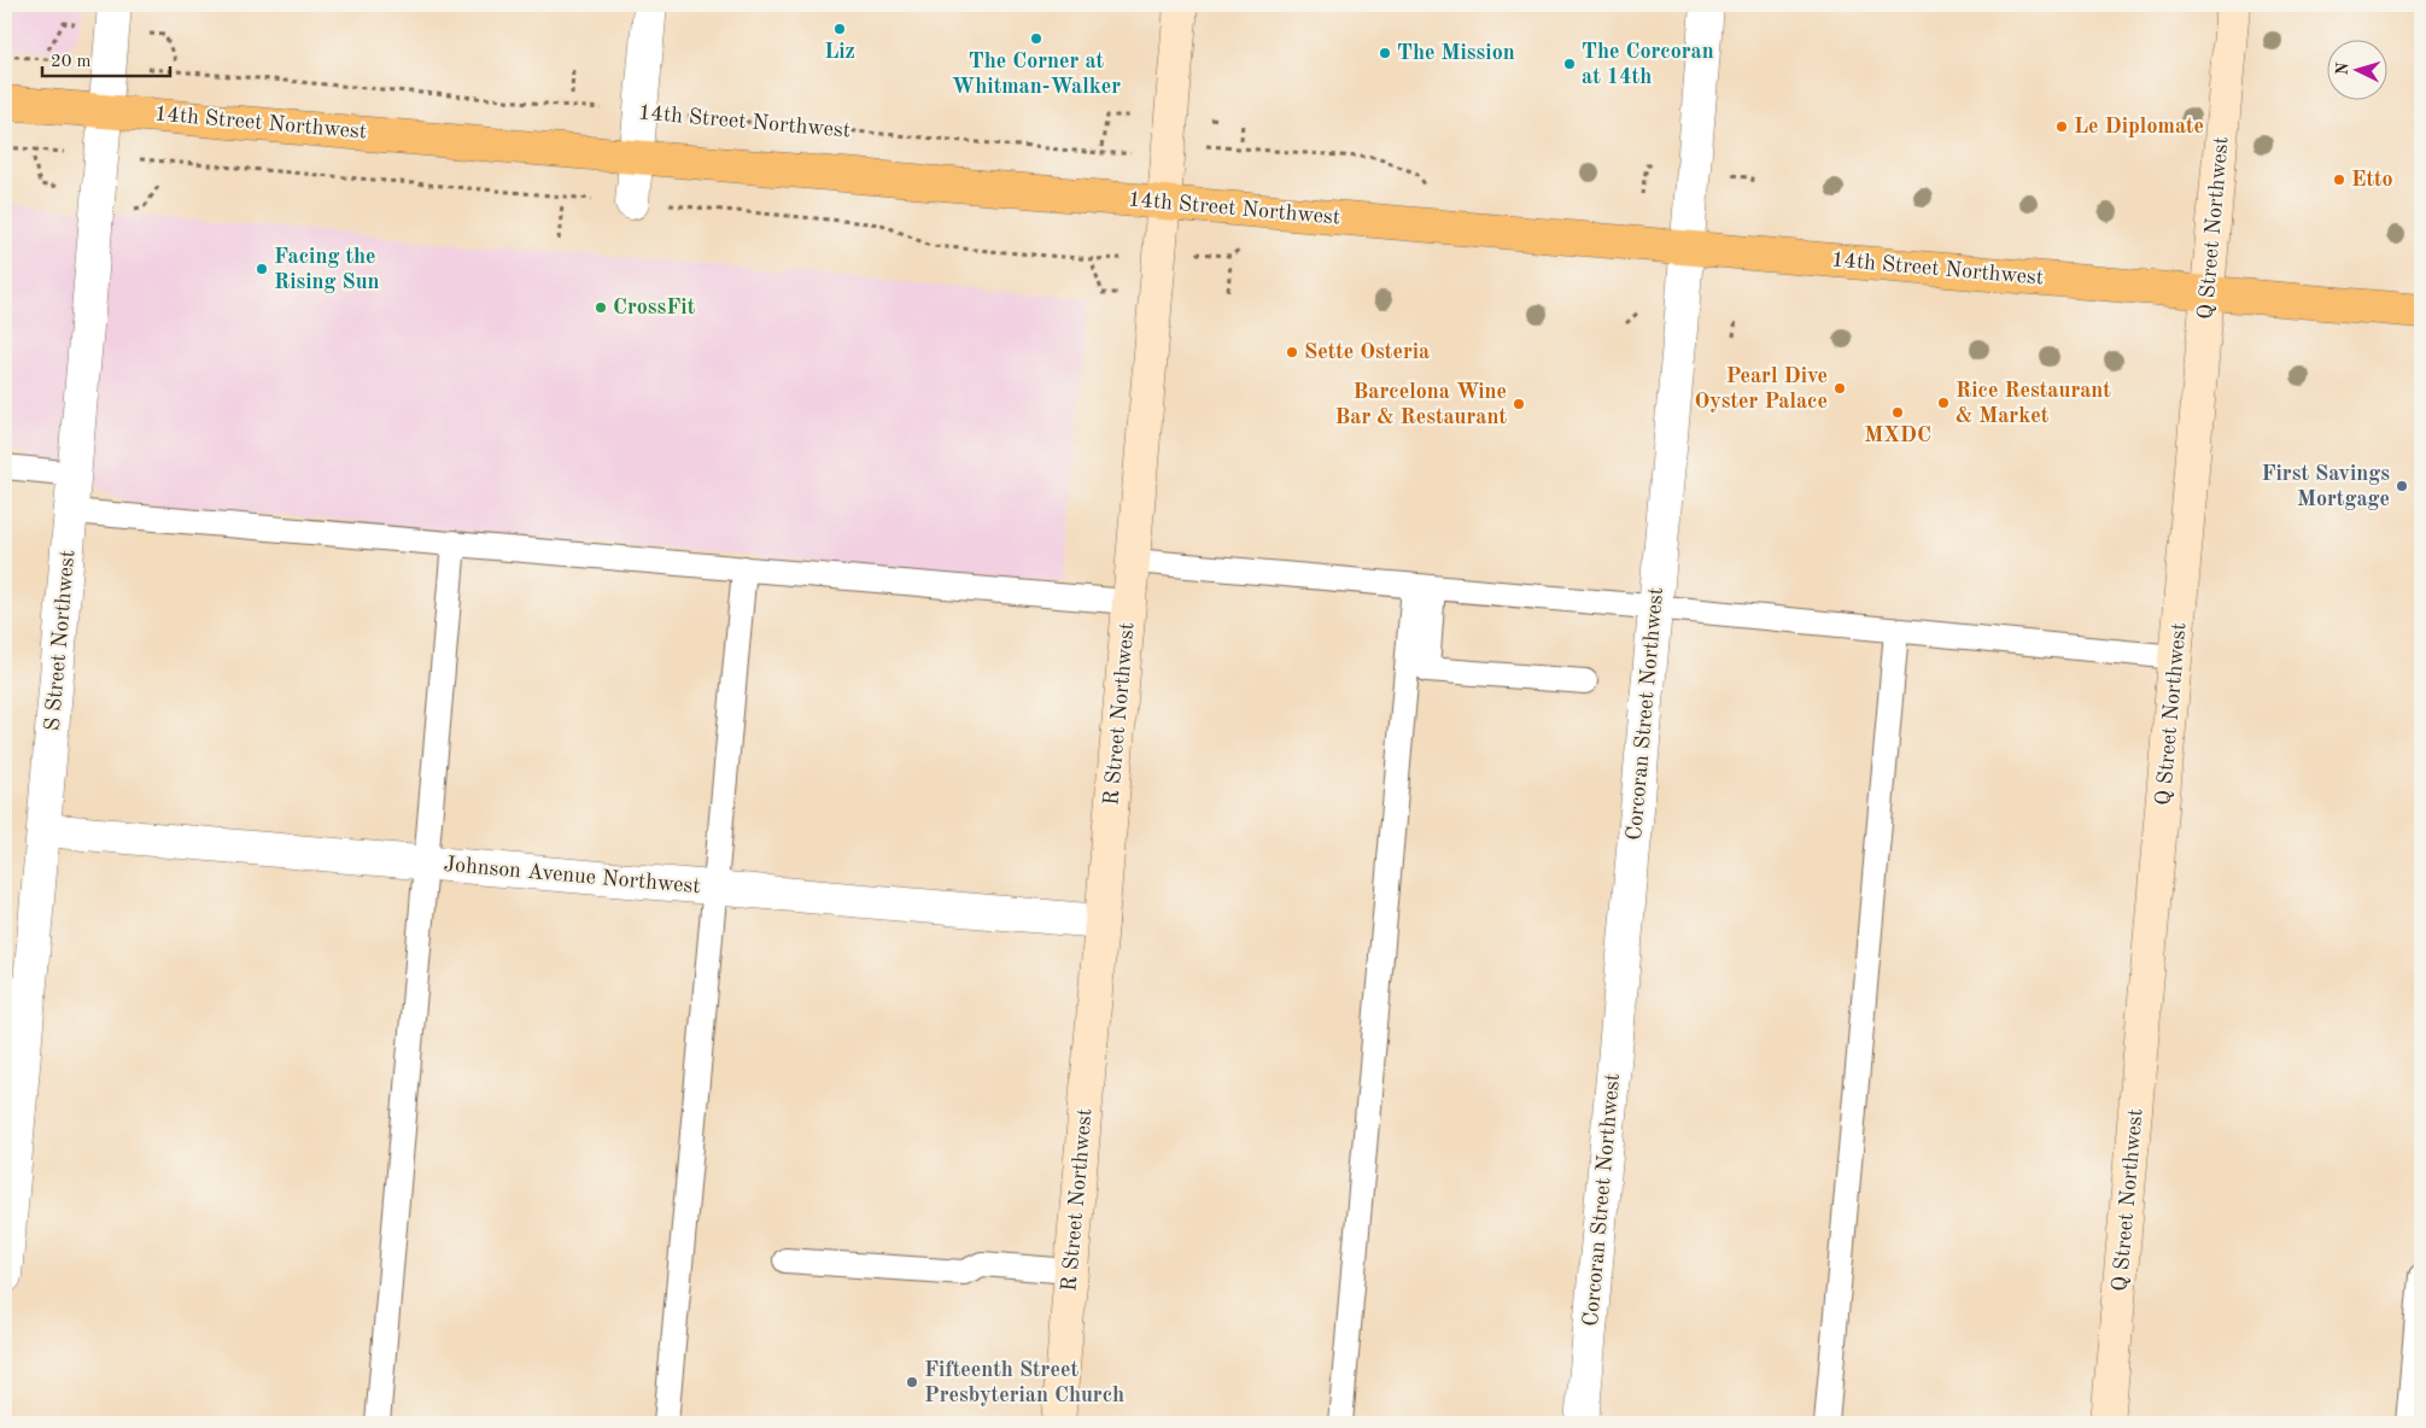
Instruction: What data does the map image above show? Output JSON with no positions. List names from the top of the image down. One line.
{"streets":{"main road":["14th Street Northwest","Q Street Northwest","R Street Northwest"],"street":["S Street Northwest","Corcoran Street Northwest","Johnson Avenue Northwest"]},"crossings":[["14th Street Northwest","Q Street Northwest"],["14th Street Northwest","S Street Northwest"],["14th Street Northwest","R Street Northwest"],["14th Street Northwest","Corcoran Street Northwest"],["S Street Northwest","Johnson Avenue Northwest"],["R Street Northwest","Johnson Avenue Northwest"]],"places":["Liz","The Corner at Whitman-Walker","The Mission","The Corcoran at 14th","Le Diplomate","Etto","Facing the Rising Sun","CrossFit","Sette Osteria","Pearl Dive Oyster Palace","Rice Restaurant & Market","Barcelona Wine Bar & Restaurant","MXDC","First Savings Mortgage","Fifteenth Street Presbyterian Church"],"scale_bar":"20 m","north":"left"}
